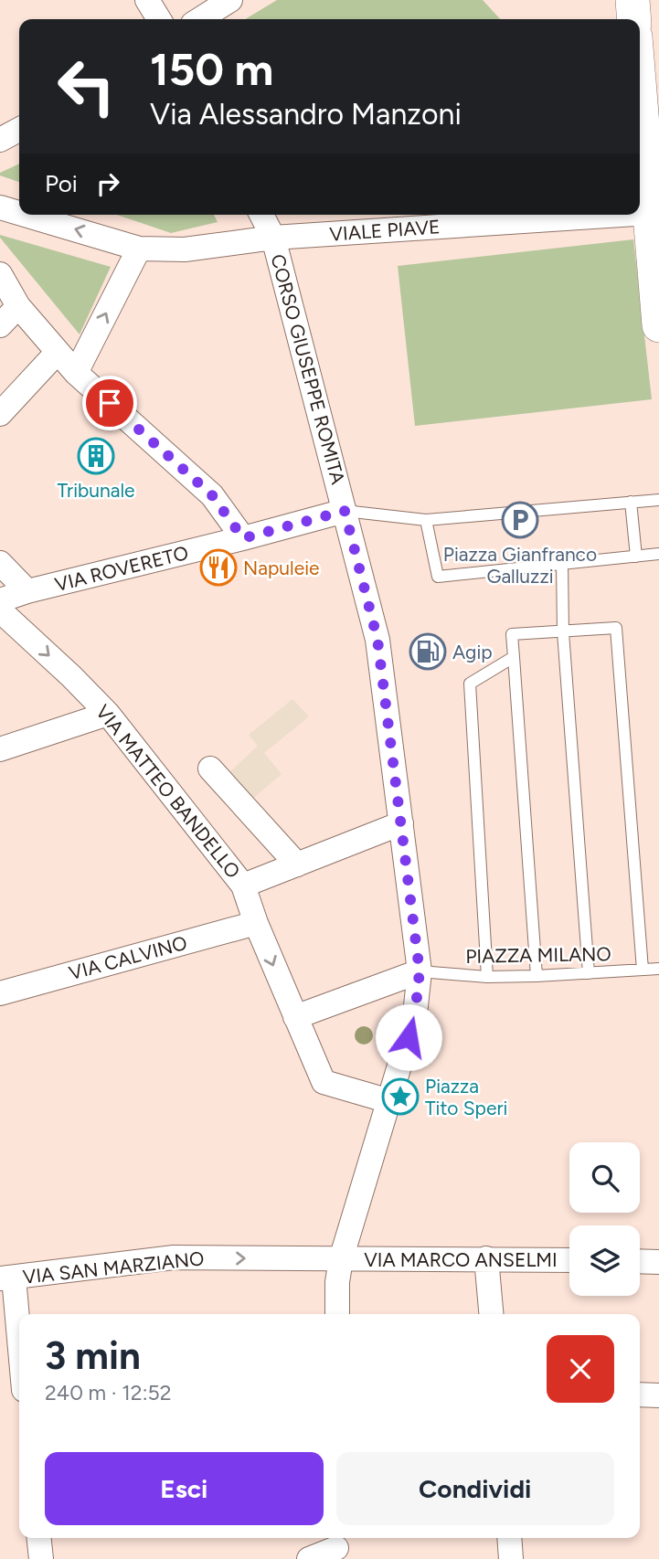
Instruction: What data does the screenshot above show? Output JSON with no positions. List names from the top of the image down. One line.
{"streets":{"street":["VIALE PIAVE","CORSO GIUSEPPE ROMITA","VIA ROVERETO","VIA MATTEO BANDELLO","VIA CALVINO","VIA MARCO ANSELMI","VIA SAN MARZIANO"],"lane":["PIAZZA MILANO"]},"crossings":[["VIALE PIAVE","CORSO GIUSEPPE ROMITA"],["CORSO GIUSEPPE ROMITA","VIA ROVERETO"],["CORSO GIUSEPPE ROMITA","VIA MATTEO BANDELLO"],["CORSO GIUSEPPE ROMITA","PIAZZA MILANO"],["CORSO GIUSEPPE ROMITA","VIA MARCO ANSELMI"],["CORSO GIUSEPPE ROMITA","VIA SAN MARZIANO"],["VIA MATTEO BANDELLO","VIA CALVINO"],["VIA MARCO ANSELMI","VIA SAN MARZIANO"]],"one_way":["VIA MATTEO BANDELLO","VIA SAN MARZIANO"],"places":{"building":["Tribunale"],"parking":["Piazza Gianfranco Galluzzi"],"restaurant":["Napuleie"],"fuel station":["Agip"],"place":["Piazza Tito Speri"]},"page":{"turn":["150 m","Via Alessandro Manzoni"],"then":"Poi","heading":["3 min","240 m · 12:52"],"buttons":["Esci","Condividi"]}}
